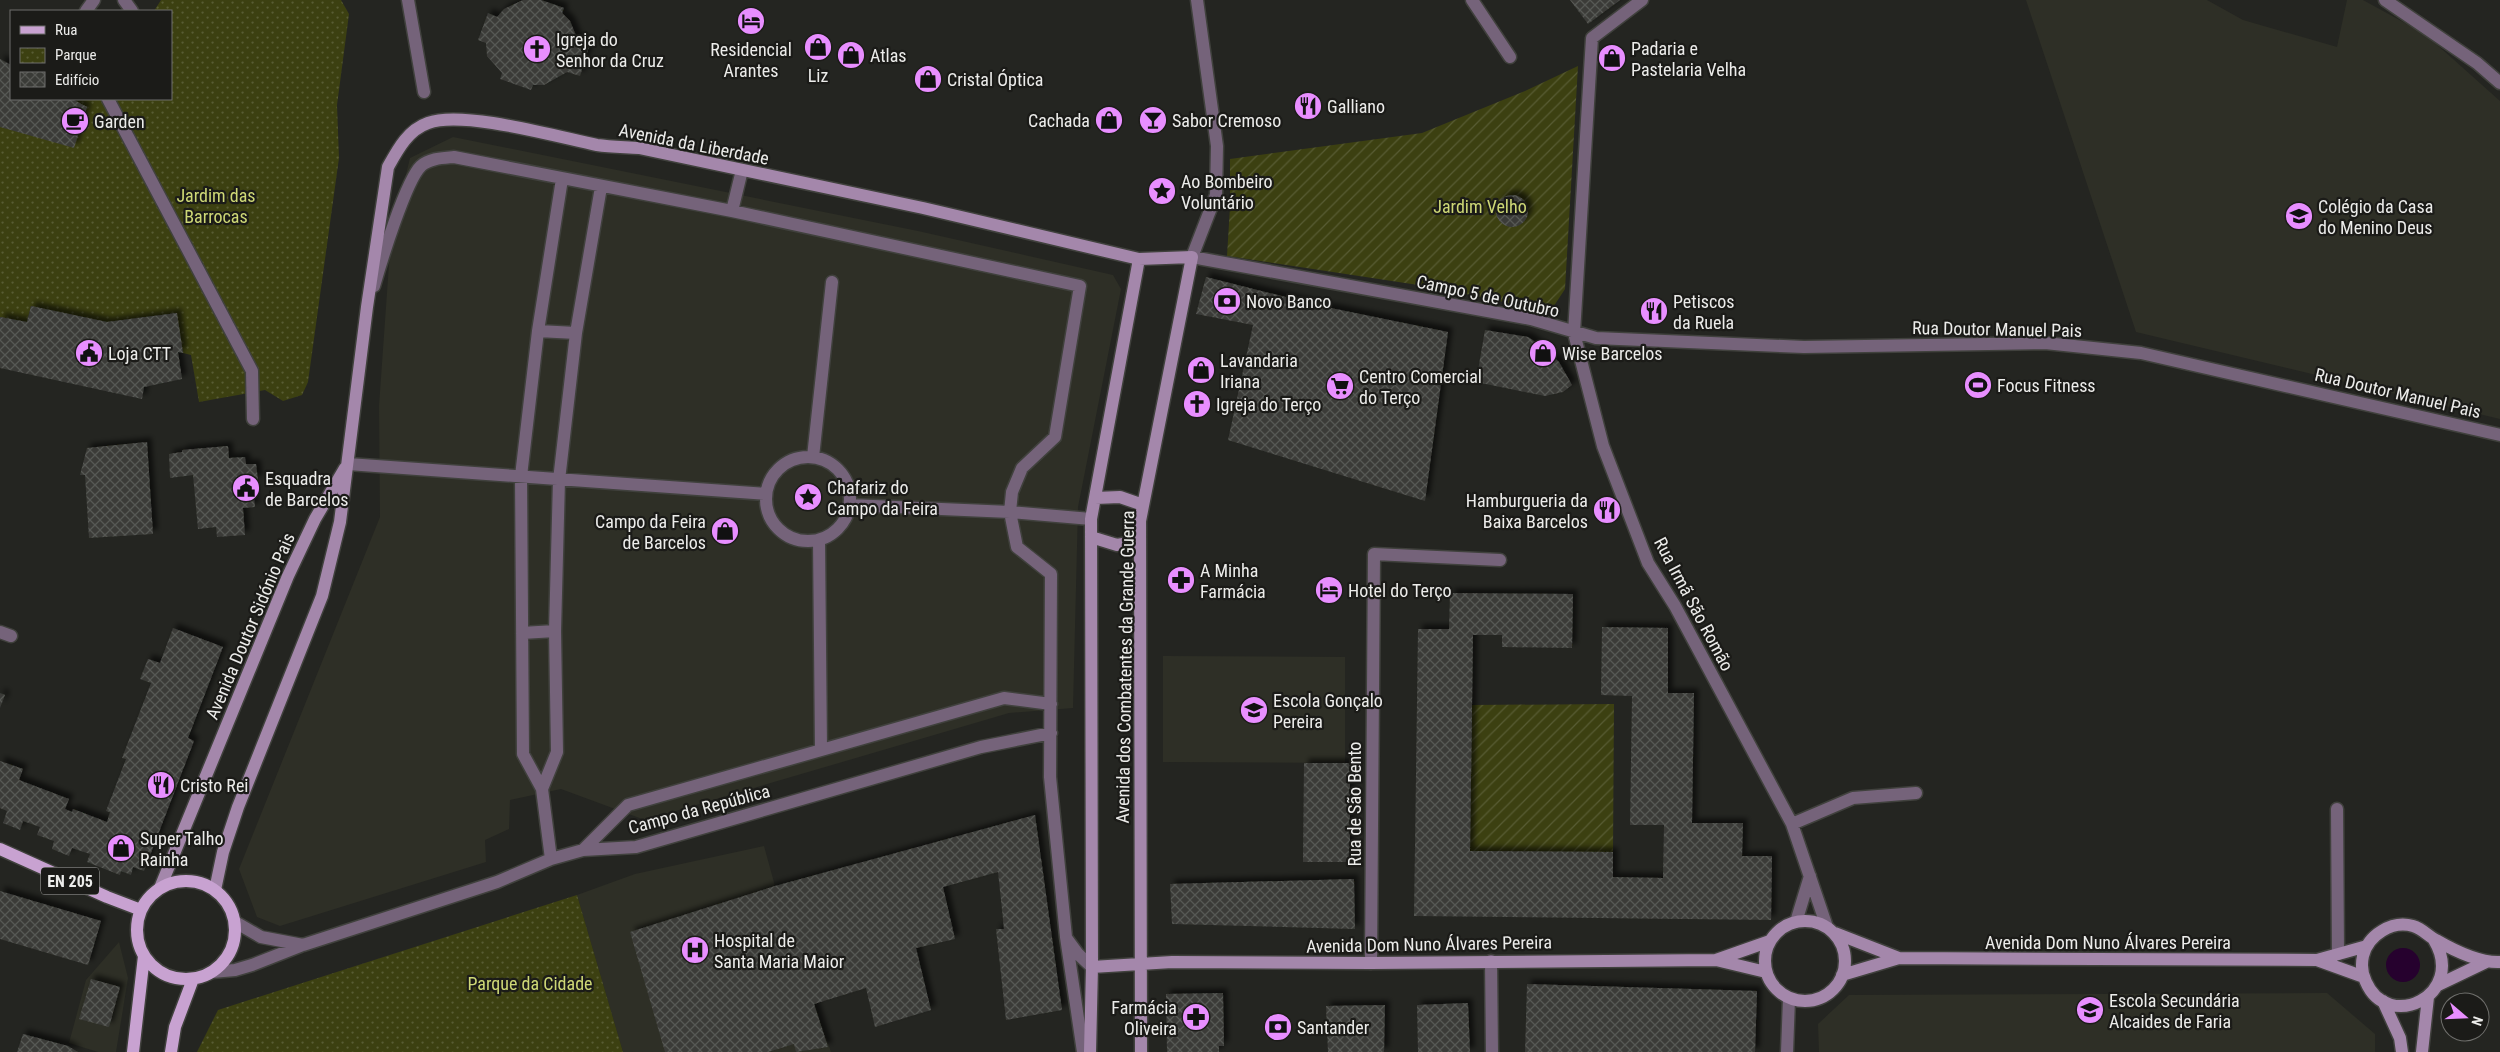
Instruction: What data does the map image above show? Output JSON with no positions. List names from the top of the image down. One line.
{"streets":{"main road":["Avenida da Liberdade","Avenida Doutor Sidónio Pais","Avenida dos Combatentes da Grande Guerra","EN 205","Avenida Dom Nuno Álvares Pereira"],"street":["Campo 5 de Outubro","Rua Doutor Manuel Pais","Rua Irmã São Romão","Rua de São Bento","Campo da República"]},"crossings":[["Avenida da Liberdade","Campo 5 de Outubro"],["Avenida da Liberdade","Avenida Doutor Sidónio Pais"],["Avenida da Liberdade","Avenida dos Combatentes da Grande Guerra"],["Campo 5 de Outubro","Rua Doutor Manuel Pais"],["Campo 5 de Outubro","Rua Irmã São Romão"],["Campo 5 de Outubro","Avenida dos Combatentes da Grande Guerra"],["Rua Doutor Manuel Pais","Rua Irmã São Romão"],["Rua Irmã São Romão","Avenida Dom Nuno Álvares Pereira"],["Avenida Doutor Sidónio Pais","Campo da República"],["Avenida Doutor Sidónio Pais","EN 205"],["Avenida dos Combatentes da Grande Guerra","Avenida Dom Nuno Álvares Pereira"],["Rua de São Bento","Avenida Dom Nuno Álvares Pereira"],["Campo da República","EN 205"]],"parks":["Jardim das Barrocas","Jardim Velho","Parque da Cidade"],"places":{"hotel":["Residencial Arantes","Hotel do Terço"],"shop":["Liz","Atlas","Padaria e Pastelaria Velha","Cristal Óptica","Cachada","Wise Barcelos","Lavandaria Iriana","Campo da Feira de Barcelos","Super Talho Rainha"],"church":["Igreja do Senhor da Cruz","Igreja do Terço"],"restaurant":["Galliano","Petiscos da Ruela","Hamburgueria da Baixa Barcelos","Cristo Rei"],"bar":["Sabor Cremoso"],"cafe":["Garden"],"place":["Ao Bombeiro Voluntário","Chafariz do Campo da Feira"],"school or university":["Colégio da Casa do Menino Deus","Escola Gonçalo Pereira","Escola Secundária Alcaides de Faria"],"bank":["Novo Banco","Santander"],"public building":["Loja CTT","Esquadra de Barcelos"],"sports":["Focus Fitness"],"supermarket":["Centro Comercial do Terço"],"pharmacy":["A Minha Farmácia","Farmácia Oliveira"],"hospital":["Hospital de Santa Maria Maior"]},"legend":["Rua","Parque","Edifício"],"north":"right"}
